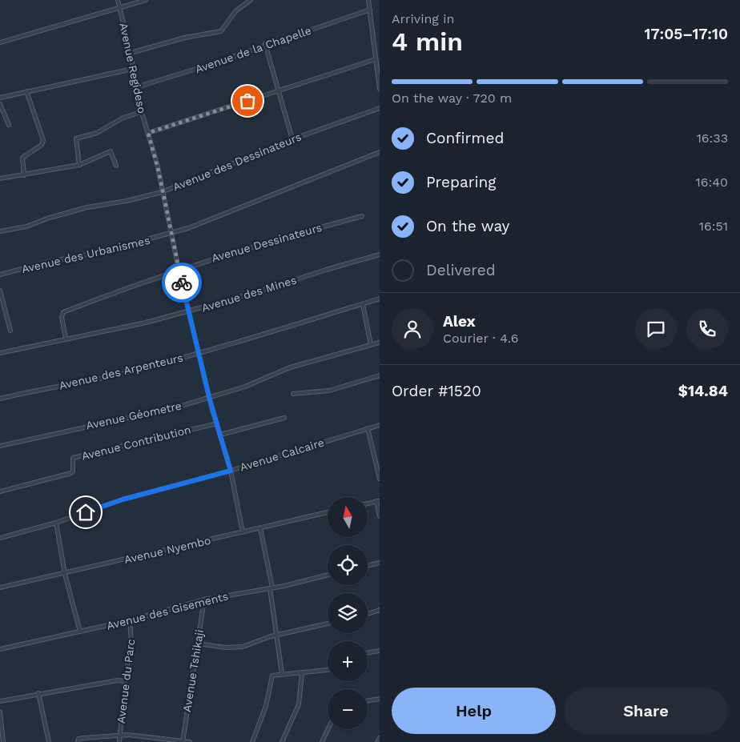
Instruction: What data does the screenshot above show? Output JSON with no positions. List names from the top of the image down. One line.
{"streets":{"street":["Avenue de la Chapelle","Avenue Regideso","Avenue des Dessinateurs","Avenue Dessinateurs","Avenue des Urbanismes","Avenue des Mines","Avenue des Arpenteurs","Avenue Géometre","Avenue Contribution","Avenue Calcaire","Avenue Nyembo","Avenue des Gisements","Avenue Tshikaji","Avenue du Parc"]},"crossings":[["Avenue de la Chapelle","Avenue Regideso"],["Avenue Regideso","Avenue des Dessinateurs"],["Avenue Regideso","Avenue Dessinateurs"],["Avenue Regideso","Avenue des Urbanismes"],["Avenue Regideso","Avenue des Mines"],["Avenue Regideso","Avenue des Arpenteurs"],["Avenue Regideso","Avenue Géometre"],["Avenue Regideso","Avenue Contribution"],["Avenue Regideso","Avenue Calcaire"],["Avenue Regideso","Avenue Nyembo"],["Avenue Dessinateurs","Avenue des Mines"],["Avenue des Gisements","Avenue Tshikaji"],["Avenue des Gisements","Avenue du Parc"]],"north":"top","page":{"heading":["4 min","Arriving in","17:05–17:10"],"panel":["Alex","Courier · 4.6","Order #1520","$14.84"],"bar":"On the way · 720 m","list":[["Confirmed","16:33"],["Preparing","16:40"],["On the way","16:51"],"Delivered"],"map_buttons":["+","−"],"buttons":["Help","Share"]}}
